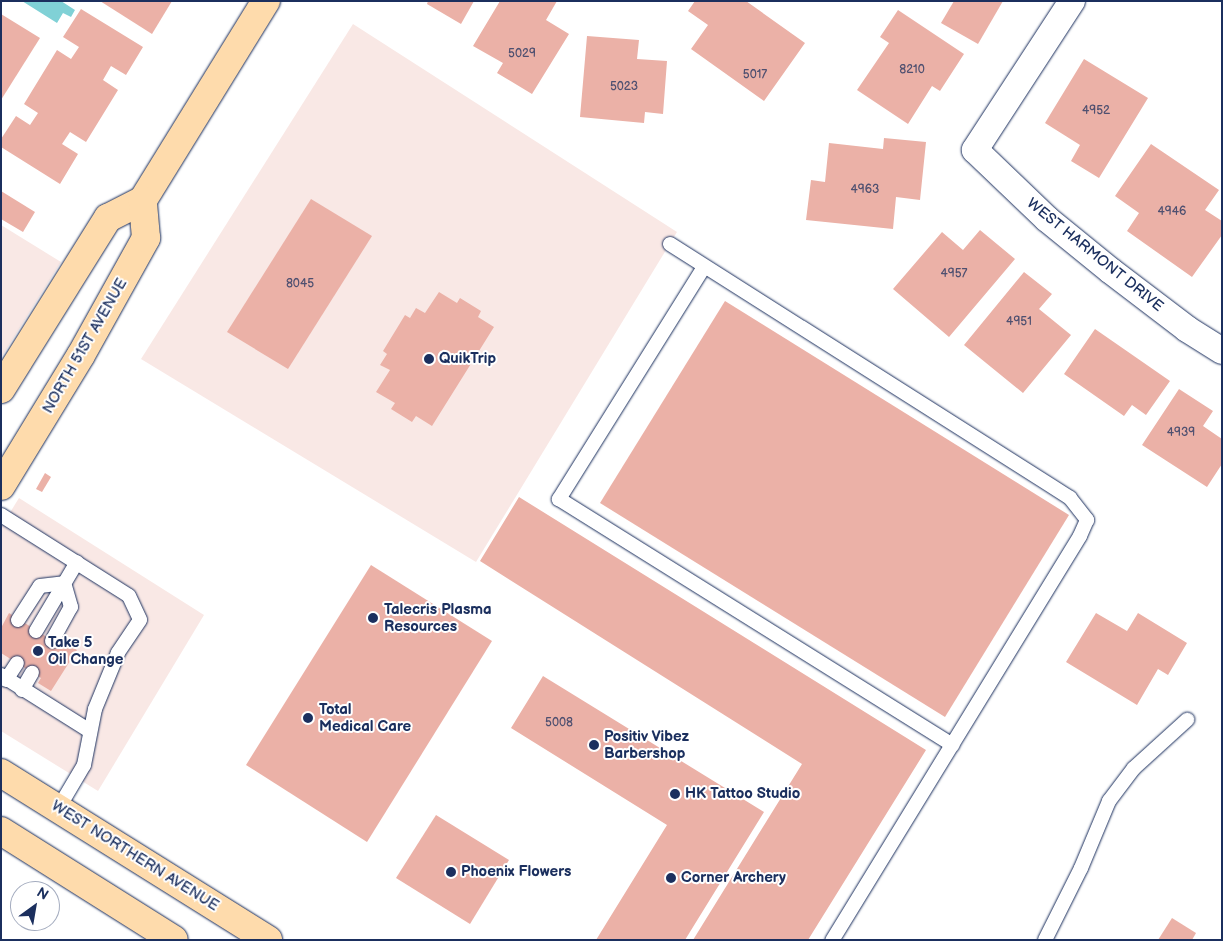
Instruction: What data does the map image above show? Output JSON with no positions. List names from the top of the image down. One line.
{"streets":{"main road":["NORTH 51ST AVENUE","WEST NORTHERN AVENUE"],"street":["WEST HARMONT DRIVE"]},"places":["QuikTrip","Talecris Plasma Resources","Take 5 Oil Change","Total Medical Care","Positiv Vibez Barbershop","HK Tattoo Studio","Phoenix Flowers","Corner Archery"],"house_numbers":["5029","8210","5017","5023","4952","4963","4946","4957","8045","4951","4939","5008"],"north":"top right"}
